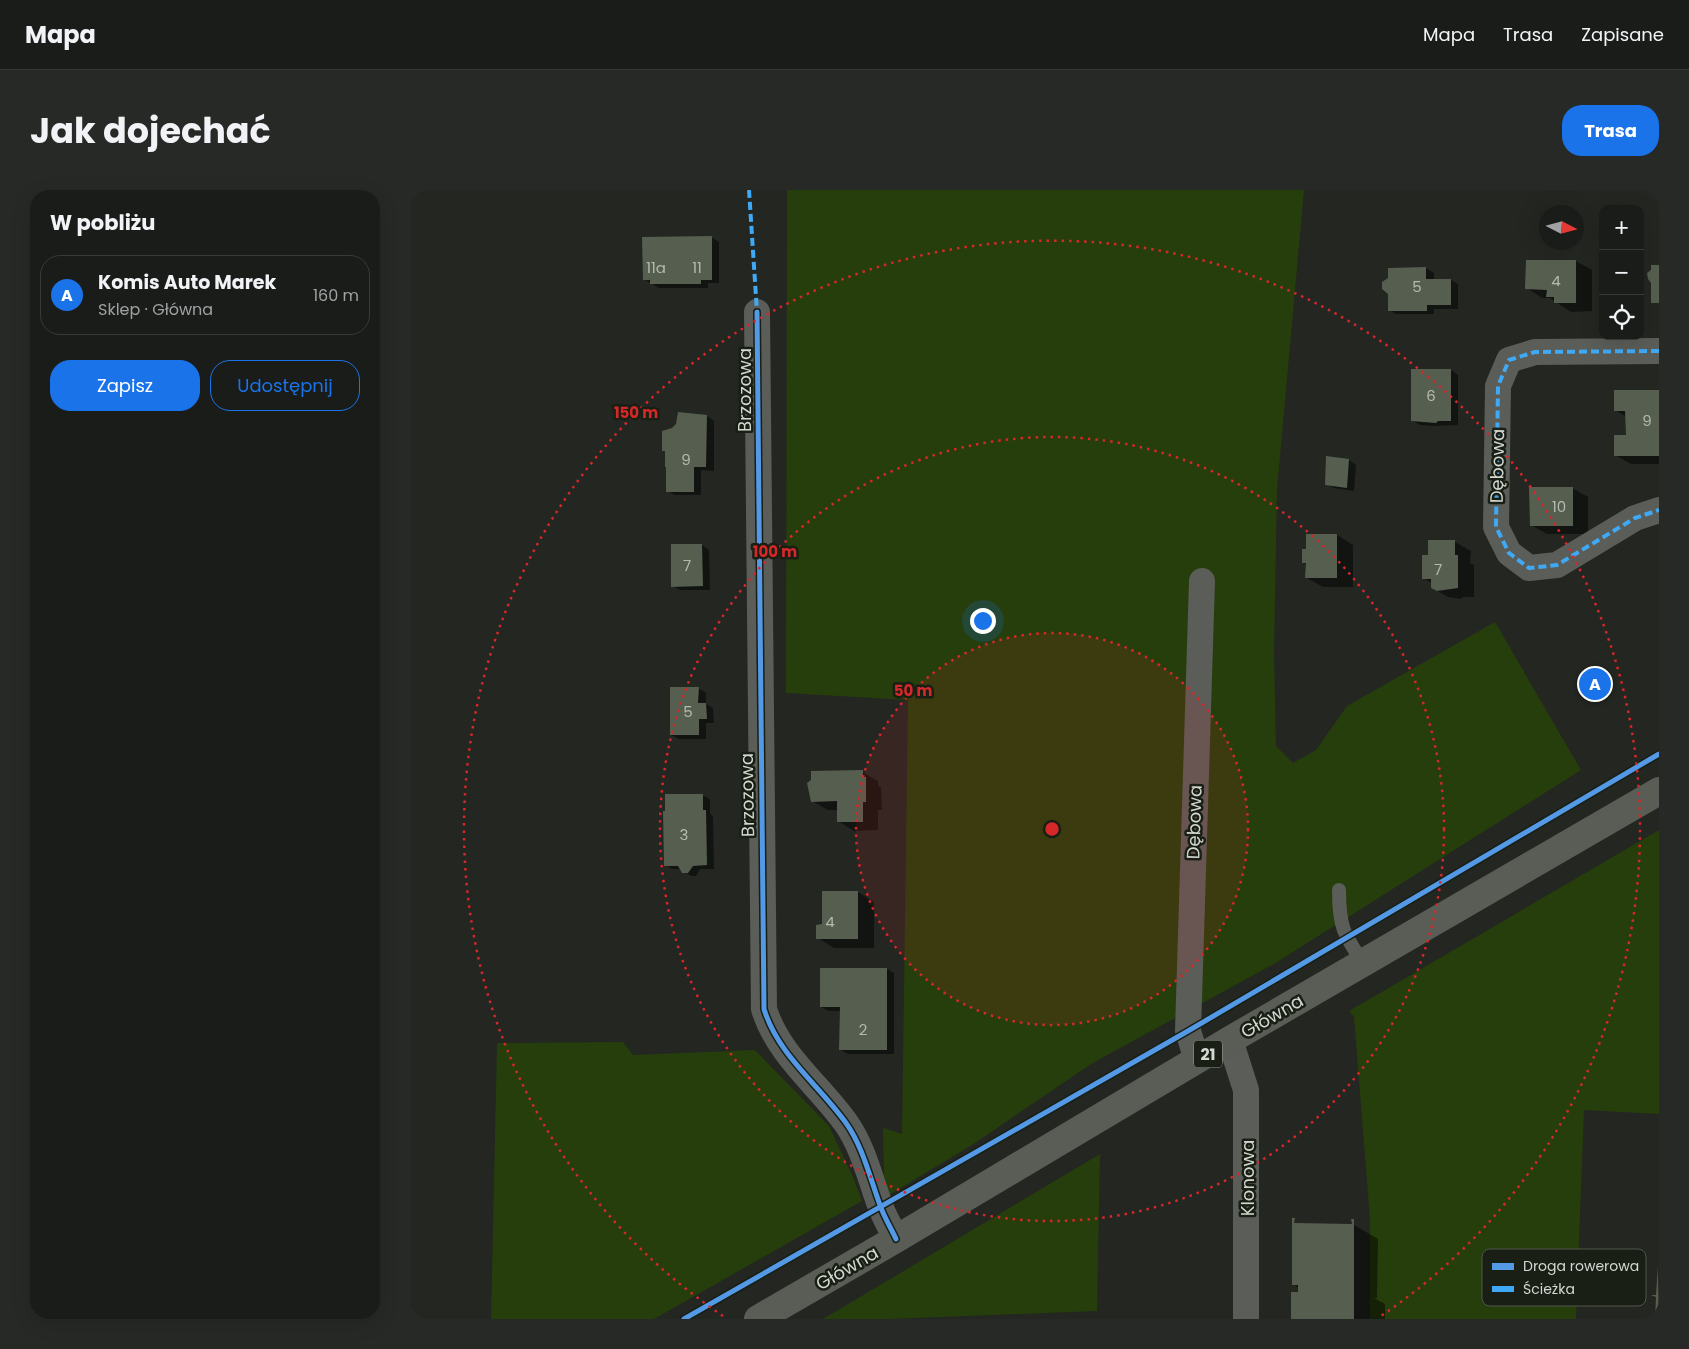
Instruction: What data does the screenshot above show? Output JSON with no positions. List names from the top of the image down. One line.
{"streets":{"main road":["Główna","21"],"street":["Brzozowa","Dębowa","Klonowa"]},"crossings":[["Brzozowa","Główna"],["Dębowa","Główna"],["Główna","Klonowa"]],"house_numbers":["11a","11","4","5","6","9","9","10","7","7","5","3","4","2"],"legend":["Droga rowerowa","Ścieżka"],"north":"right","page":{"header":"Mapa","nav":["Mapa","Trasa","Zapisane"],"title":"Jak dojechać","buttons":["Trasa",["Zapisz","Udostępnij"]],"heading":"W pobliżu","map_buttons":["+","−"],"list":[{"mark":"A","name":"Komis Auto Marek","note":"Sklep · Główna","value":"160 m"}],"pins":"A"},"rings":["150 m","100 m","50 m"]}
